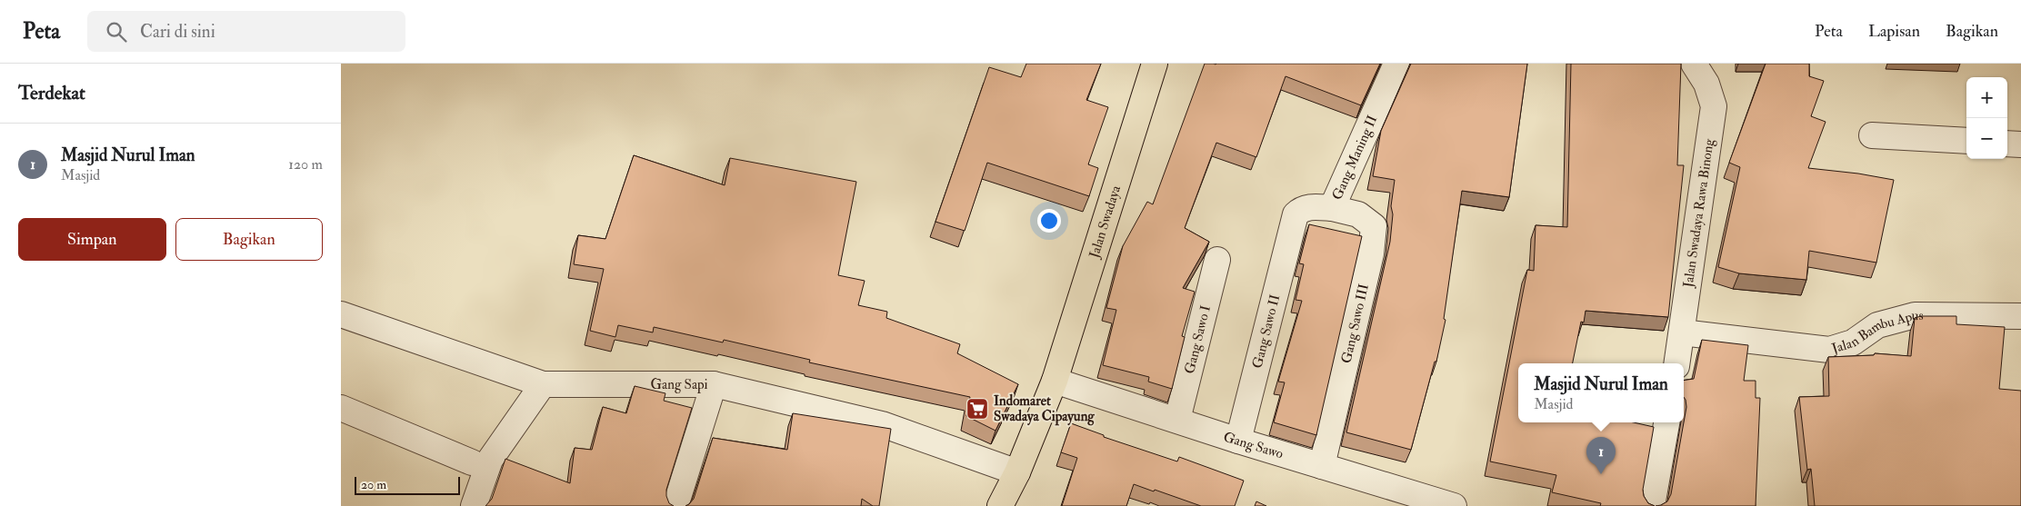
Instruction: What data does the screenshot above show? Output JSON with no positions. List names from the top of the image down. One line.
{"streets":{"main road":["Jalan Swadaya"],"street":["Gang Maning II","Jalan Swadaya Rawa Binong","Gang Sawo III","Gang Sawo II","Jalan Bambu Apus","Gang Sawo I","Gang Sapi","Gang Sawo"]},"crossings":[["Gang Maning II","Gang Sawo III"],["Gang Maning II","Gang Sawo II"],["Jalan Swadaya Rawa Binong","Jalan Bambu Apus"],["Jalan Swadaya","Gang Sawo"],["Gang Sawo III","Gang Sawo"],["Gang Sawo II","Gang Sawo"],["Gang Sawo I","Gang Sawo"]],"places":{"supermarket":["Indomaret Swadaya Cipayung"]},"scale_bar":"20 m","page":{"header":"Peta","search":"Cari di sini","nav":["Peta","Lapisan","Bagikan"],"heading":"Terdekat","map_buttons":["+","−"],"list":[{"mark":"1","name":"Masjid Nurul Iman","note":"Masjid","value":"120 m"}],"buttons":["Simpan","Bagikan"],"popup":["Masjid Nurul Iman","Masjid"],"pins":"1","scale":"20 m"}}
